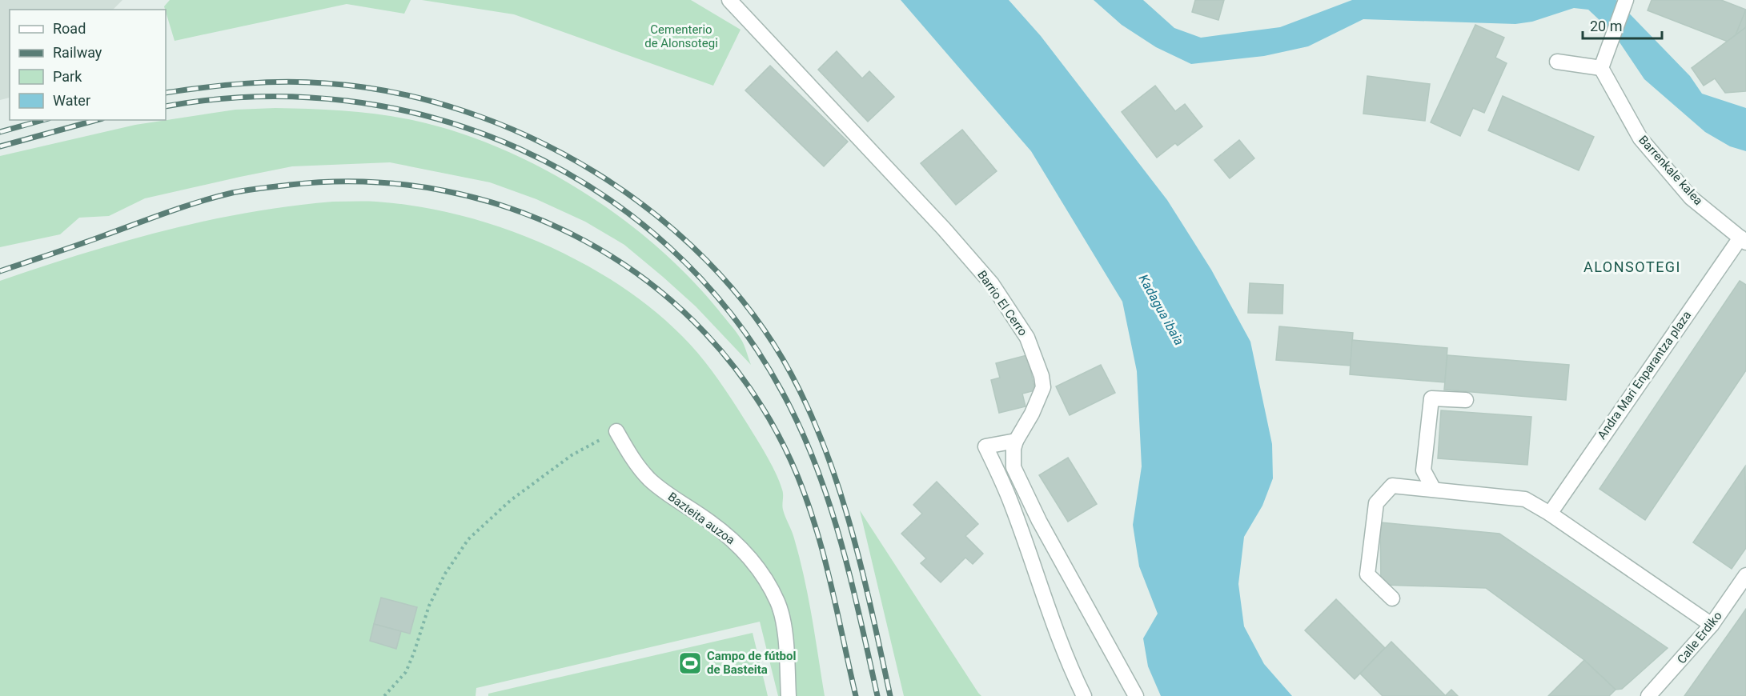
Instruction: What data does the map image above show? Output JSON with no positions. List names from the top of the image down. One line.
{"streets":{"street":["Barrenkale kalea","Barrio El Cerro","Andra Mari Enparantza plaza","Bazteita auzoa","Calle Erdiko"]},"crossings":[["Barrenkale kalea","Andra Mari Enparantza plaza"]],"districts":["ALONSOTEGI"],"water":["Kadagua ibaia"],"parks":["Cementerio de Alonsotegi"],"places":{"sports":["Campo de fútbol de Basteita"]},"legend":["Road","Railway","Park","Water"],"scale_bar":"20 m"}
